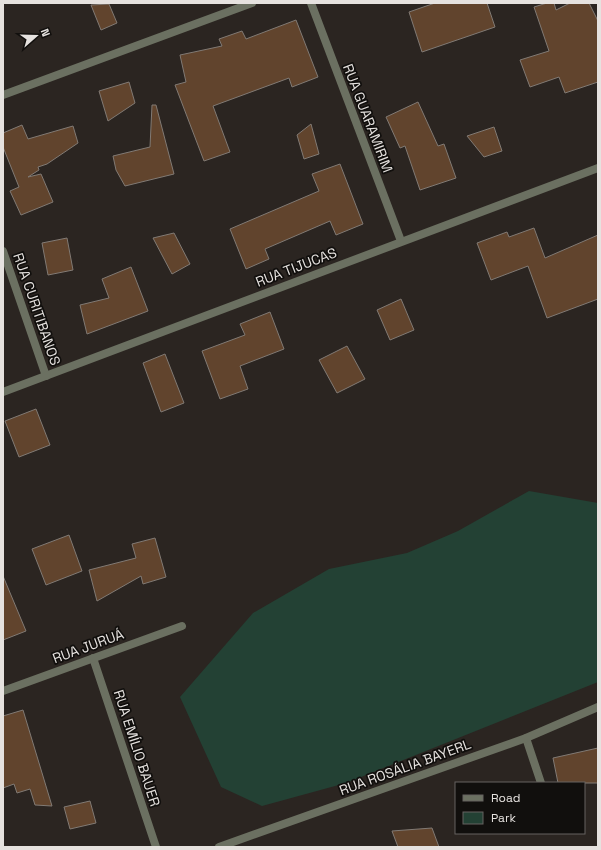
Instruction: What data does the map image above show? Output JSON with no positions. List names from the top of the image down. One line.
{"streets":{"street":["RUA GUARAMIRIM","RUA TIJUCAS","RUA CURITIBANOS","RUA JURUÁ","RUA EMÍLIO BAUER","RUA ROSÁLIA BAYERL"]},"crossings":[["RUA GUARAMIRIM","RUA TIJUCAS"],["RUA TIJUCAS","RUA CURITIBANOS"],["RUA JURUÁ","RUA EMÍLIO BAUER"]],"legend":["Road","Park"],"north":"right"}
